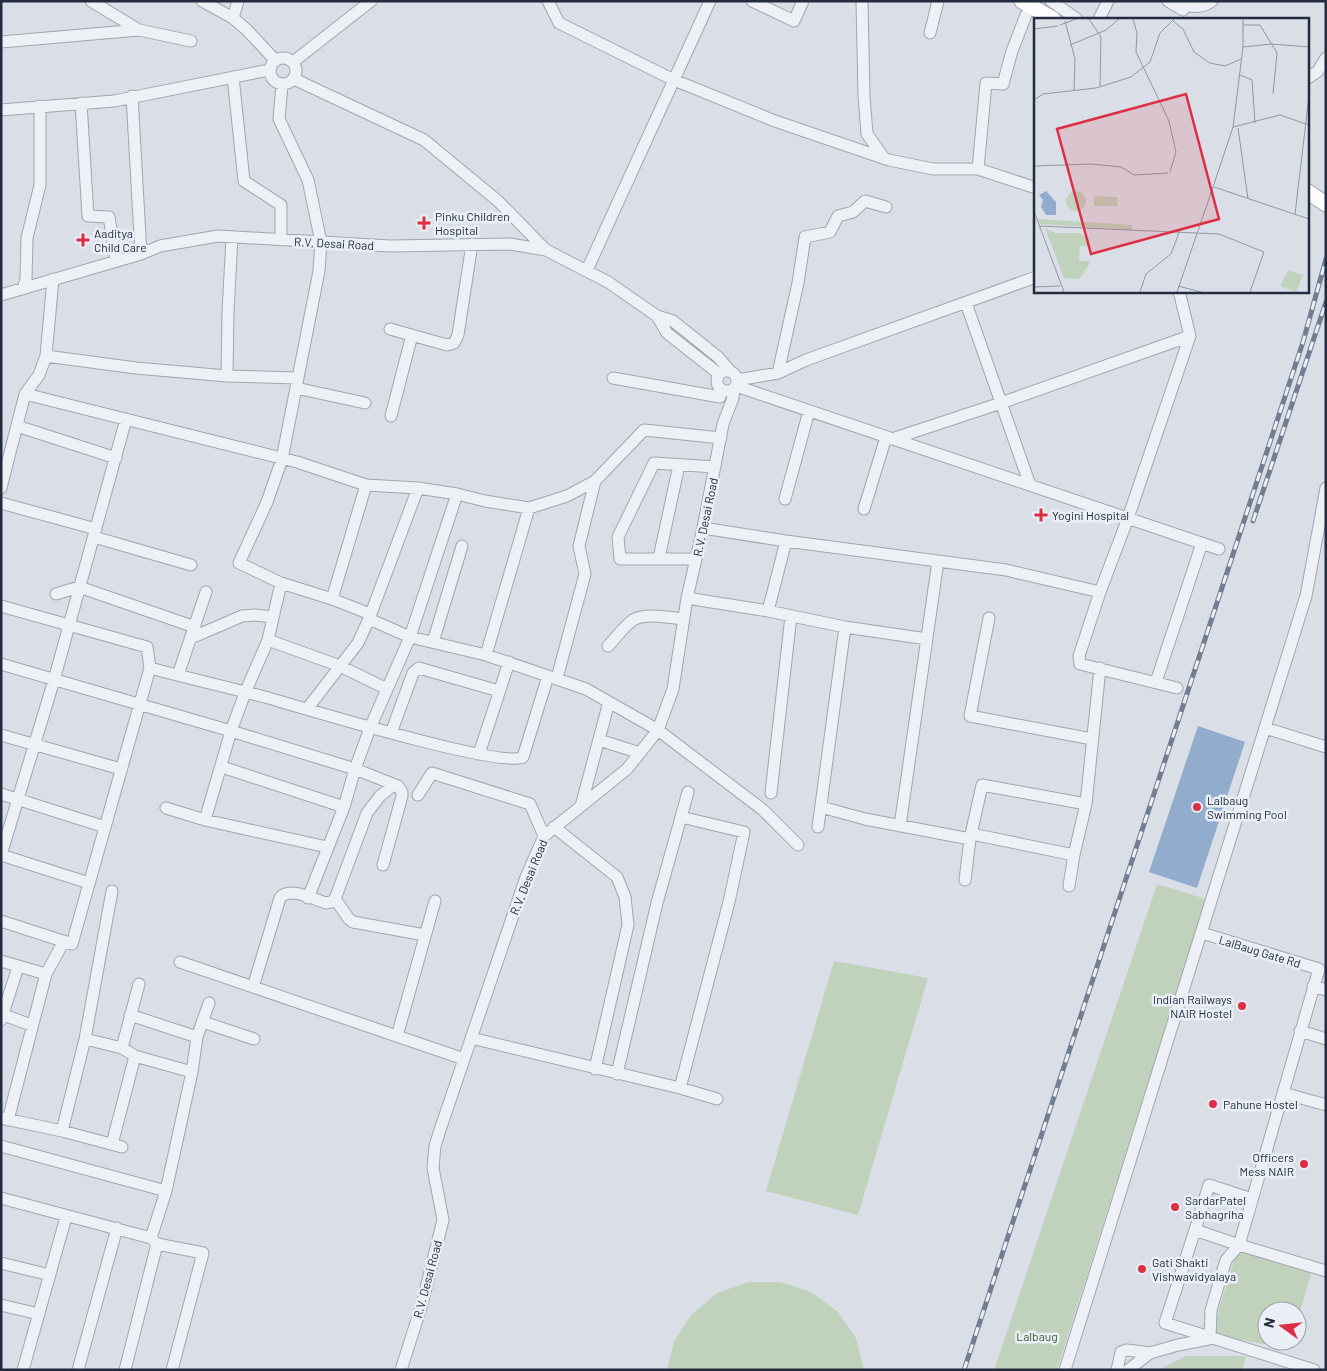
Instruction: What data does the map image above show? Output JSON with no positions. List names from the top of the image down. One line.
{"streets":{"street":["R.V. Desai Road","LalBaug Gate Rd"]},"parks":["Lalbaug"],"places":{"health":["Pinku Children Hospital","Aaditya Child Care","Yogini Hospital"],"other":["Lalbaug Swimming Pool","Indian Railways NAIR Hostel","Pahune Hostel","Officers Mess NAIR","SardarPatel Sabhagriha","Gati Shakti Vishwavidyalaya"]},"north":"left"}
